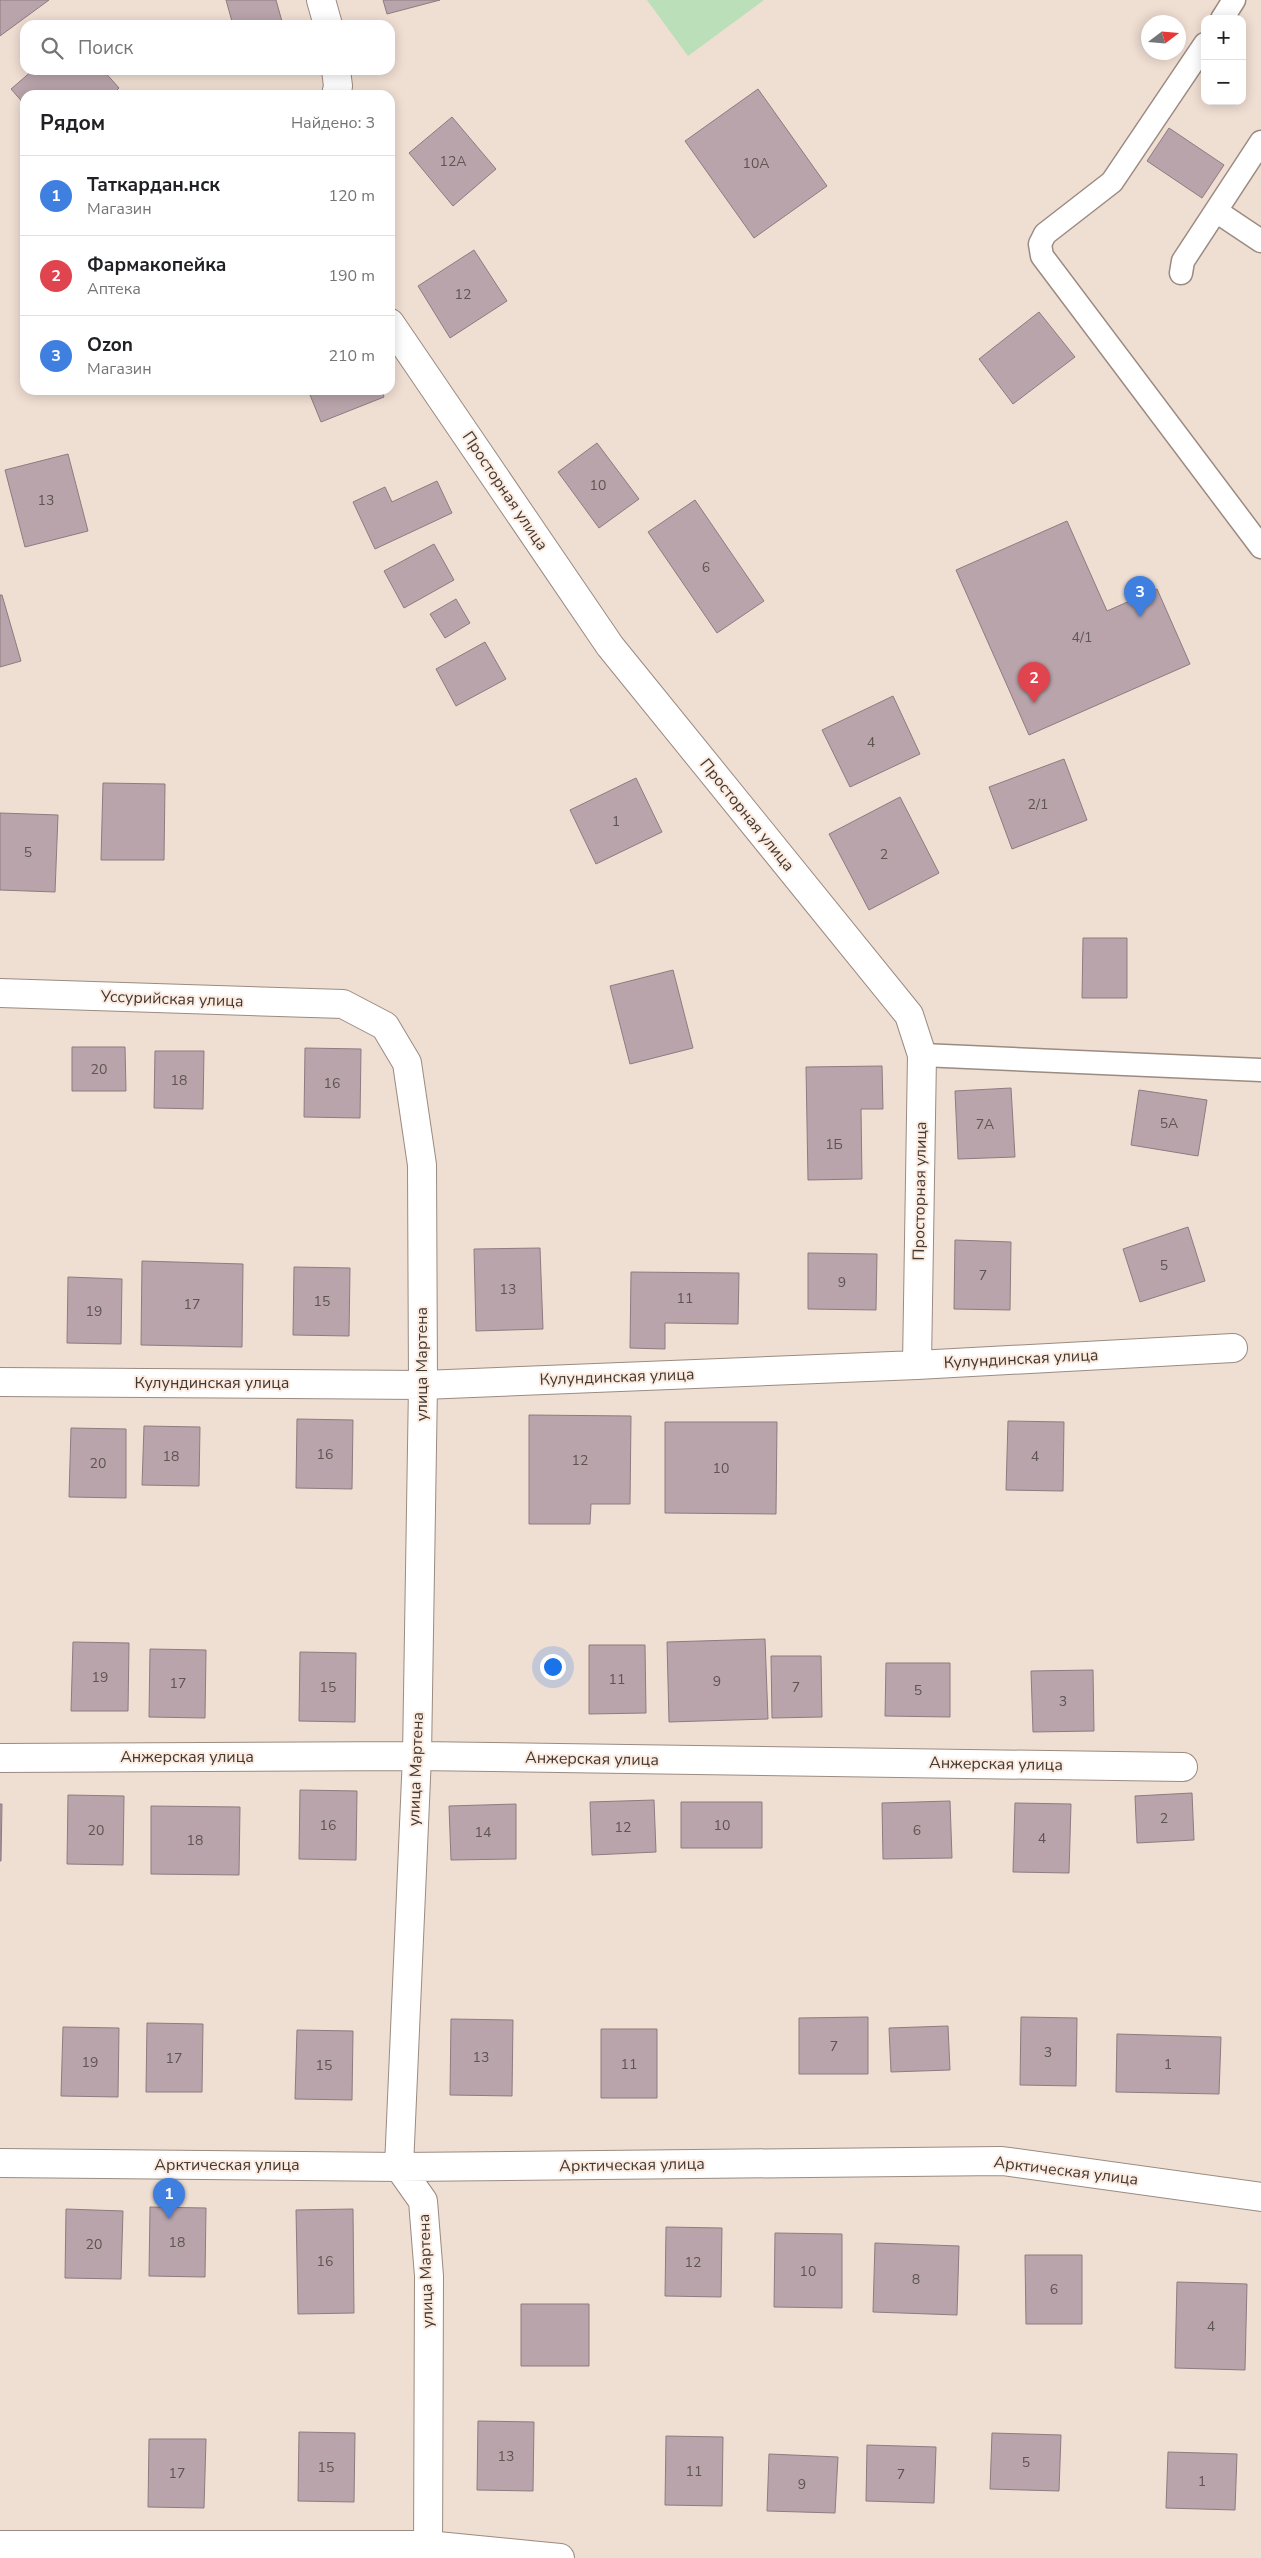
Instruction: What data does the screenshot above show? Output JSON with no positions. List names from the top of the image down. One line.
{"streets":{"street":["Просторная улица","Уссурийская улица","Кулундинская улица","улица Мартена","Анжерская улица","Арктическая улица"]},"crossings":[["Просторная улица","Кулундинская улица"],["Уссурийская улица","улица Мартена"],["Кулундинская улица","улица Мартена"],["улица Мартена","Анжерская улица"],["улица Мартена","Арктическая улица"]],"house_numbers":["12А","10А","12","10","13","6","4/1","4","2/1","1","5","2","20","18","16","5А","7А","1Б","5","7","9","13","11","15","17","19","16","18","4","12","20","10","19","11","9","17","15","7","5","3","2","16","10","12","20","6","14","4","18","7","3","13","17","19","11","1","15","18","20","16","12","10","8","6","4","13","5","15","11","17","7","1","9"],"north":"right","page":{"map_buttons":["+","−"],"search":"Поиск","heading":["Рядом","Найдено: 3"],"list":[{"mark":"1","name":"Таткардан.нск","note":"Магазин","value":"120 m"},{"mark":"2","name":"Фармакопейка","note":"Аптека","value":"190 m"},{"mark":"3","name":"Ozon","note":"Магазин","value":"210 m"}],"pins":["3","2","1"]}}
